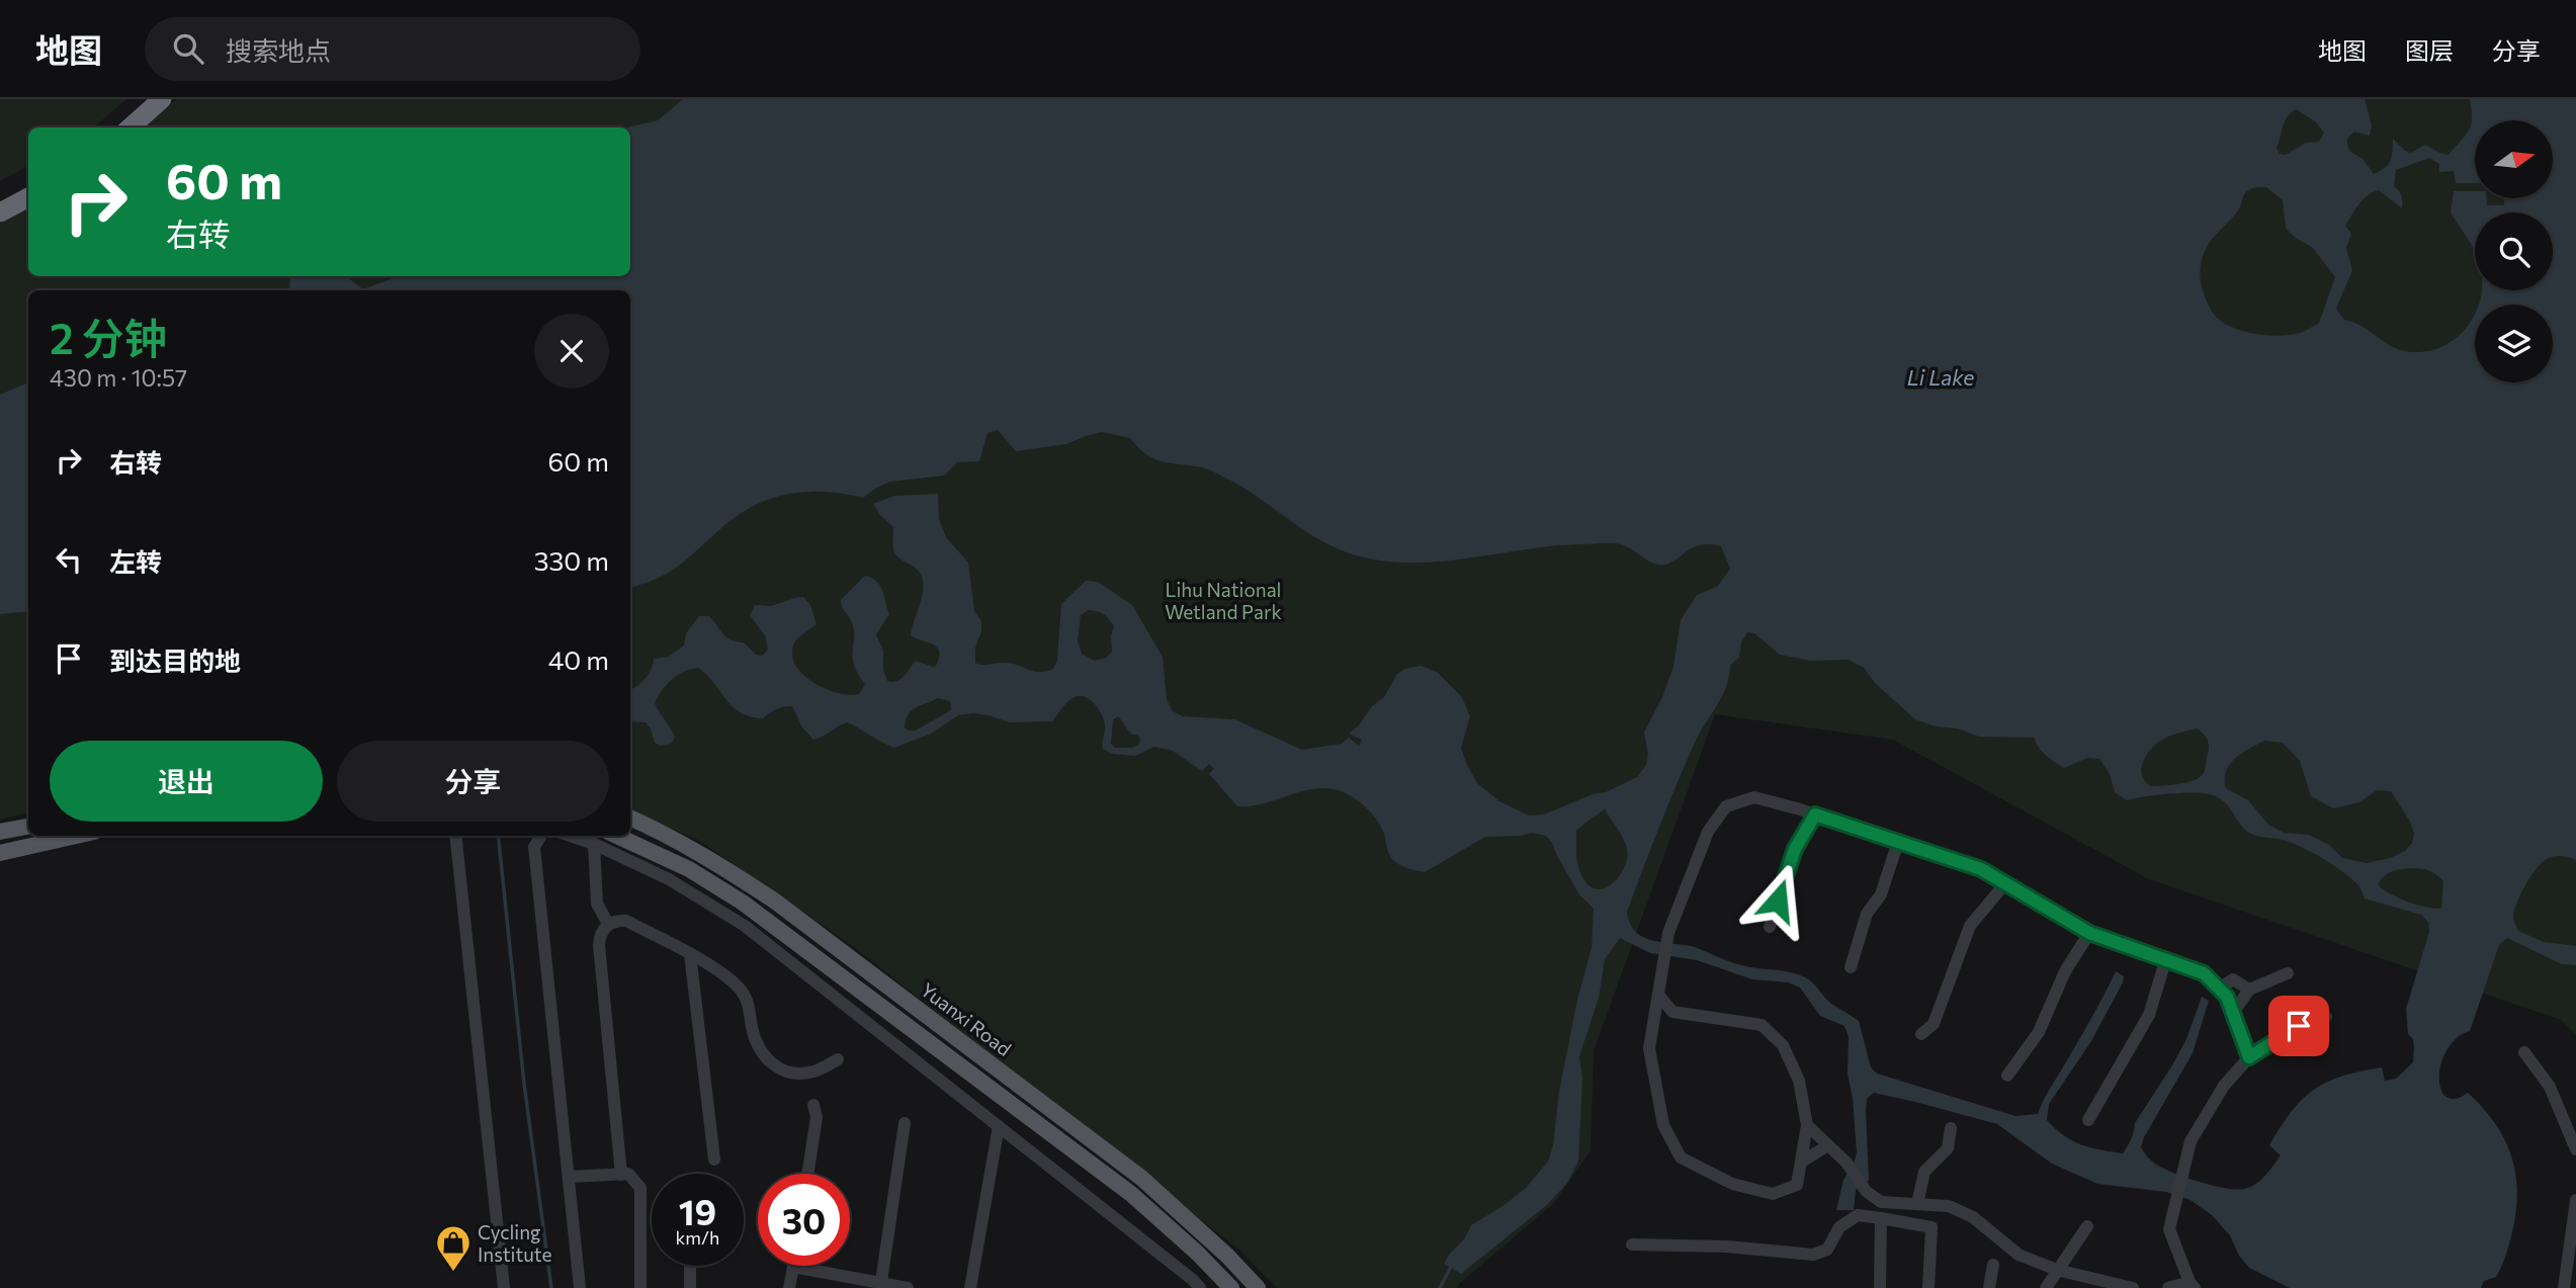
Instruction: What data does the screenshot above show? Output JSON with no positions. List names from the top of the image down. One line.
{"streets":{"main road":["Yuanxi Road"]},"water":["Li Lake"],"parks":["Lihu National Wetland Park"],"places":{"shop":["Cycling Institute"]},"north":"right","page":{"header":"地图","search":"搜索地点","nav":["地图","图层","分享"],"turn":["60 m","右转"],"heading":["2 分钟","430 m · 10:57"],"list":[{"name":"右转","value":"60 m"},{"name":"左转","value":"330 m"},{"name":"到达目的地","value":"40 m"}],"buttons":["退出","分享"],"speed":"19 km/h","limit":"30"}}
